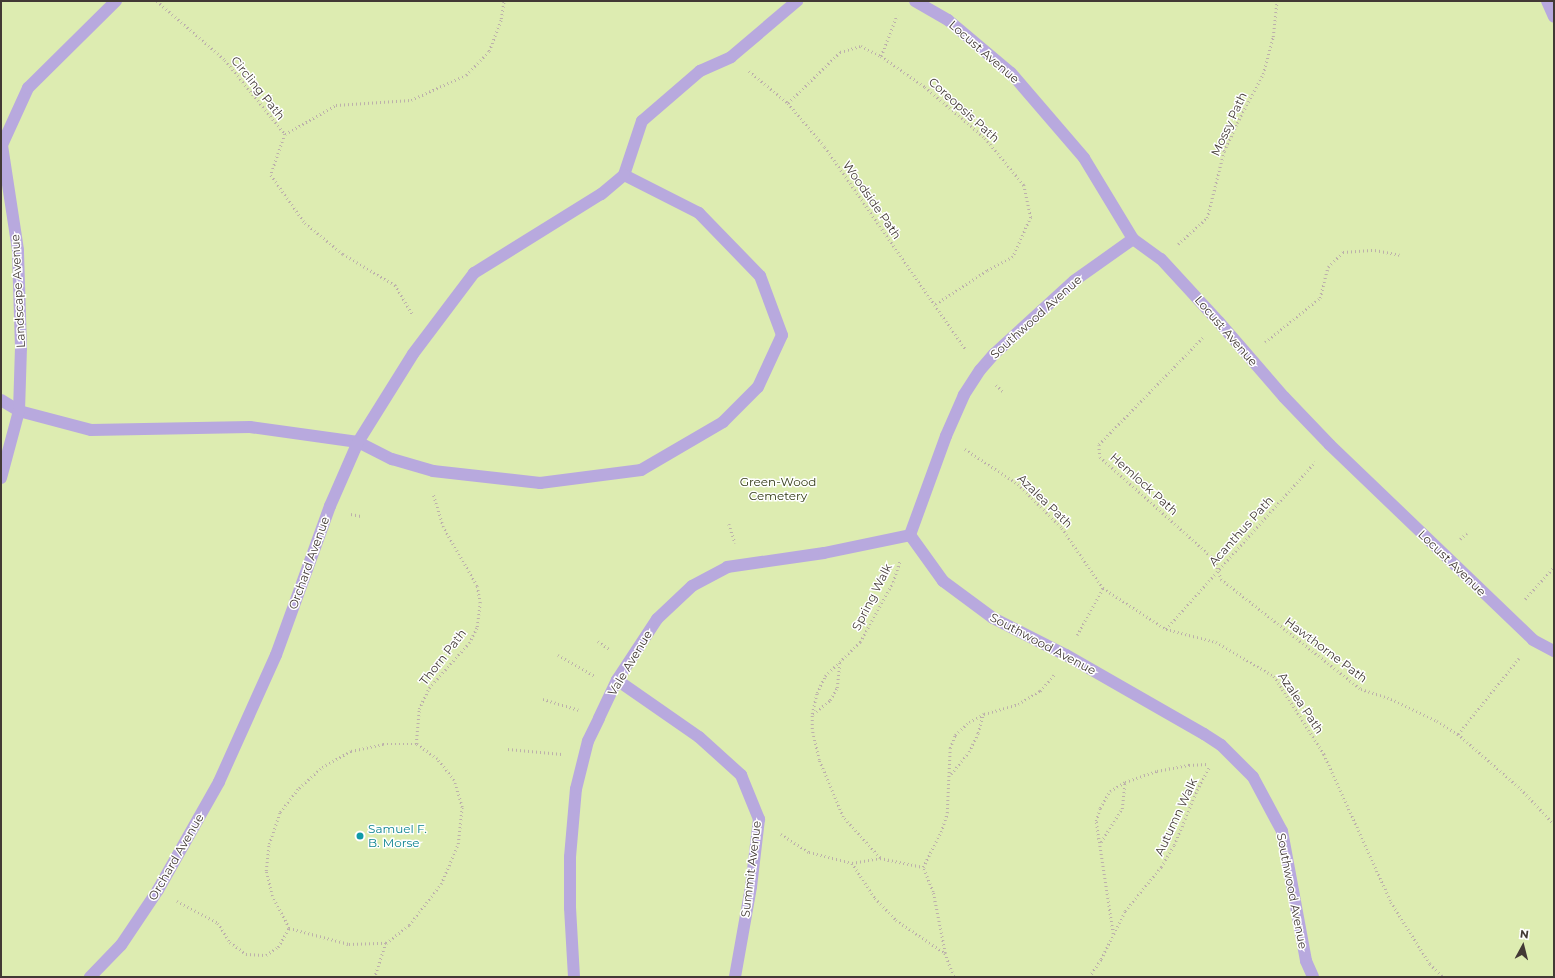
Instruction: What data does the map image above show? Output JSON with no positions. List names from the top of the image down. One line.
{"streets":{"lane":["Locust Avenue","Landscape Avenue","Southwood Avenue","Orchard Avenue","Vale Avenue","Summit Avenue"],"path":["Circling Path","Coreopsis Path","Mossy Path","Woodside Path","Hemlock Path","Azalea Path","Acanthus Path","Spring Walk","Hawthorne Path","Thorn Path","Autumn Walk"]},"crossings":[["Locust Avenue","Mossy Path"],["Locust Avenue","Southwood Avenue"],["Locust Avenue","Hemlock Path"],["Locust Avenue","Acanthus Path"],["Circling Path","Orchard Avenue"],["Coreopsis Path","Woodside Path"],["Woodside Path","Southwood Avenue"],["Southwood Avenue","Azalea Path"],["Southwood Avenue","Spring Walk"],["Southwood Avenue","Vale Avenue"],["Hemlock Path","Acanthus Path"],["Hemlock Path","Hawthorne Path"],["Azalea Path","Acanthus Path"],["Acanthus Path","Hawthorne Path"],["Spring Walk","Vale Avenue"],["Vale Avenue","Summit Avenue"]],"parks":["Green-Wood Cemetery"],"places":["Samuel F. B. Morse"],"north":"top"}
